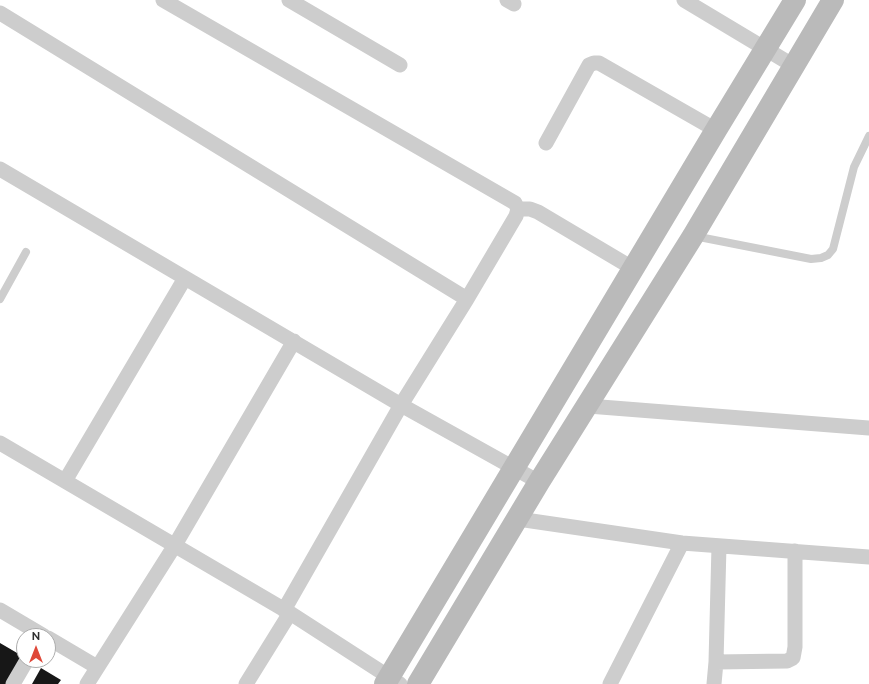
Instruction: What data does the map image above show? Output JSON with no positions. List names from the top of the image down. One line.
{"north":"top"}
